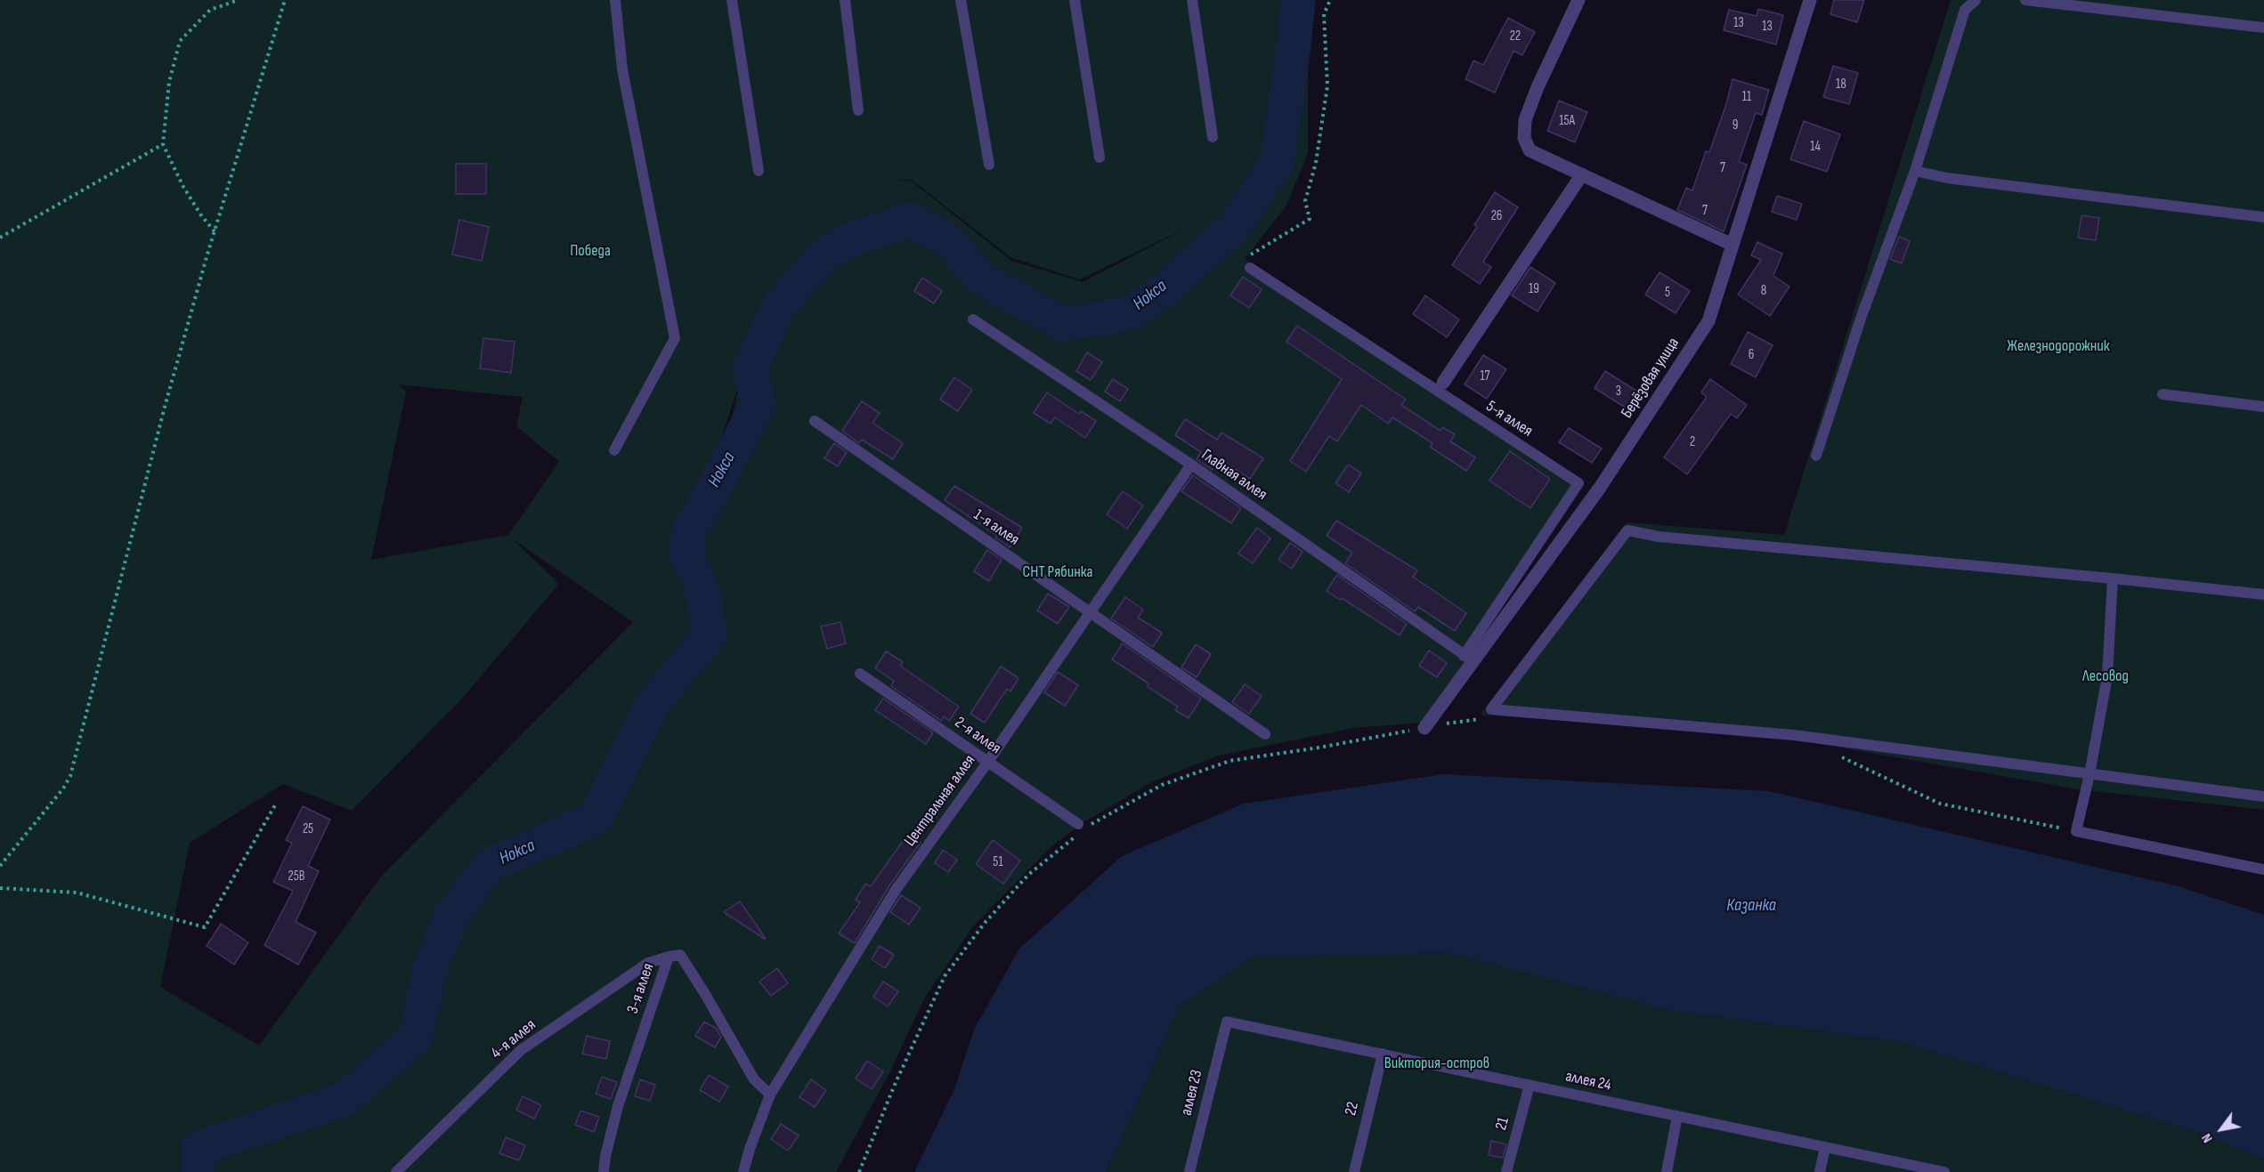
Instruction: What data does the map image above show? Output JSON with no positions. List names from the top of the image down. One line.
{"streets":{"street":["Берёзовая улица"],"lane":["5-я аллея","Главная аллея","1-я аллея","2-я аллея","Центральная аллея","3-я аллея","4-я аллея","аллея 24","аллея 23","22","21"]},"crossings":[["Берёзовая улица","5-я аллея"],["Берёзовая улица","Главная аллея"],["5-я аллея","Главная аллея"],["Главная аллея","Центральная аллея"],["1-я аллея","Центральная аллея"],["2-я аллея","Центральная аллея"],["Центральная аллея","3-я аллея"],["3-я аллея","4-я аллея"],["аллея 24","аллея 23"],["аллея 24","22"],["аллея 24","21"]],"water":["Нокса","Казанка"],"parks":["Победа","Железнодорожник","СНТ Рябинка","Лесовод","Виктория-остров"],"house_numbers":["13","13","22","18","11","15А","9","14","7","7","26","19","8","5","6","17","3","2","25","51","25В"],"north":"bottom left"}
